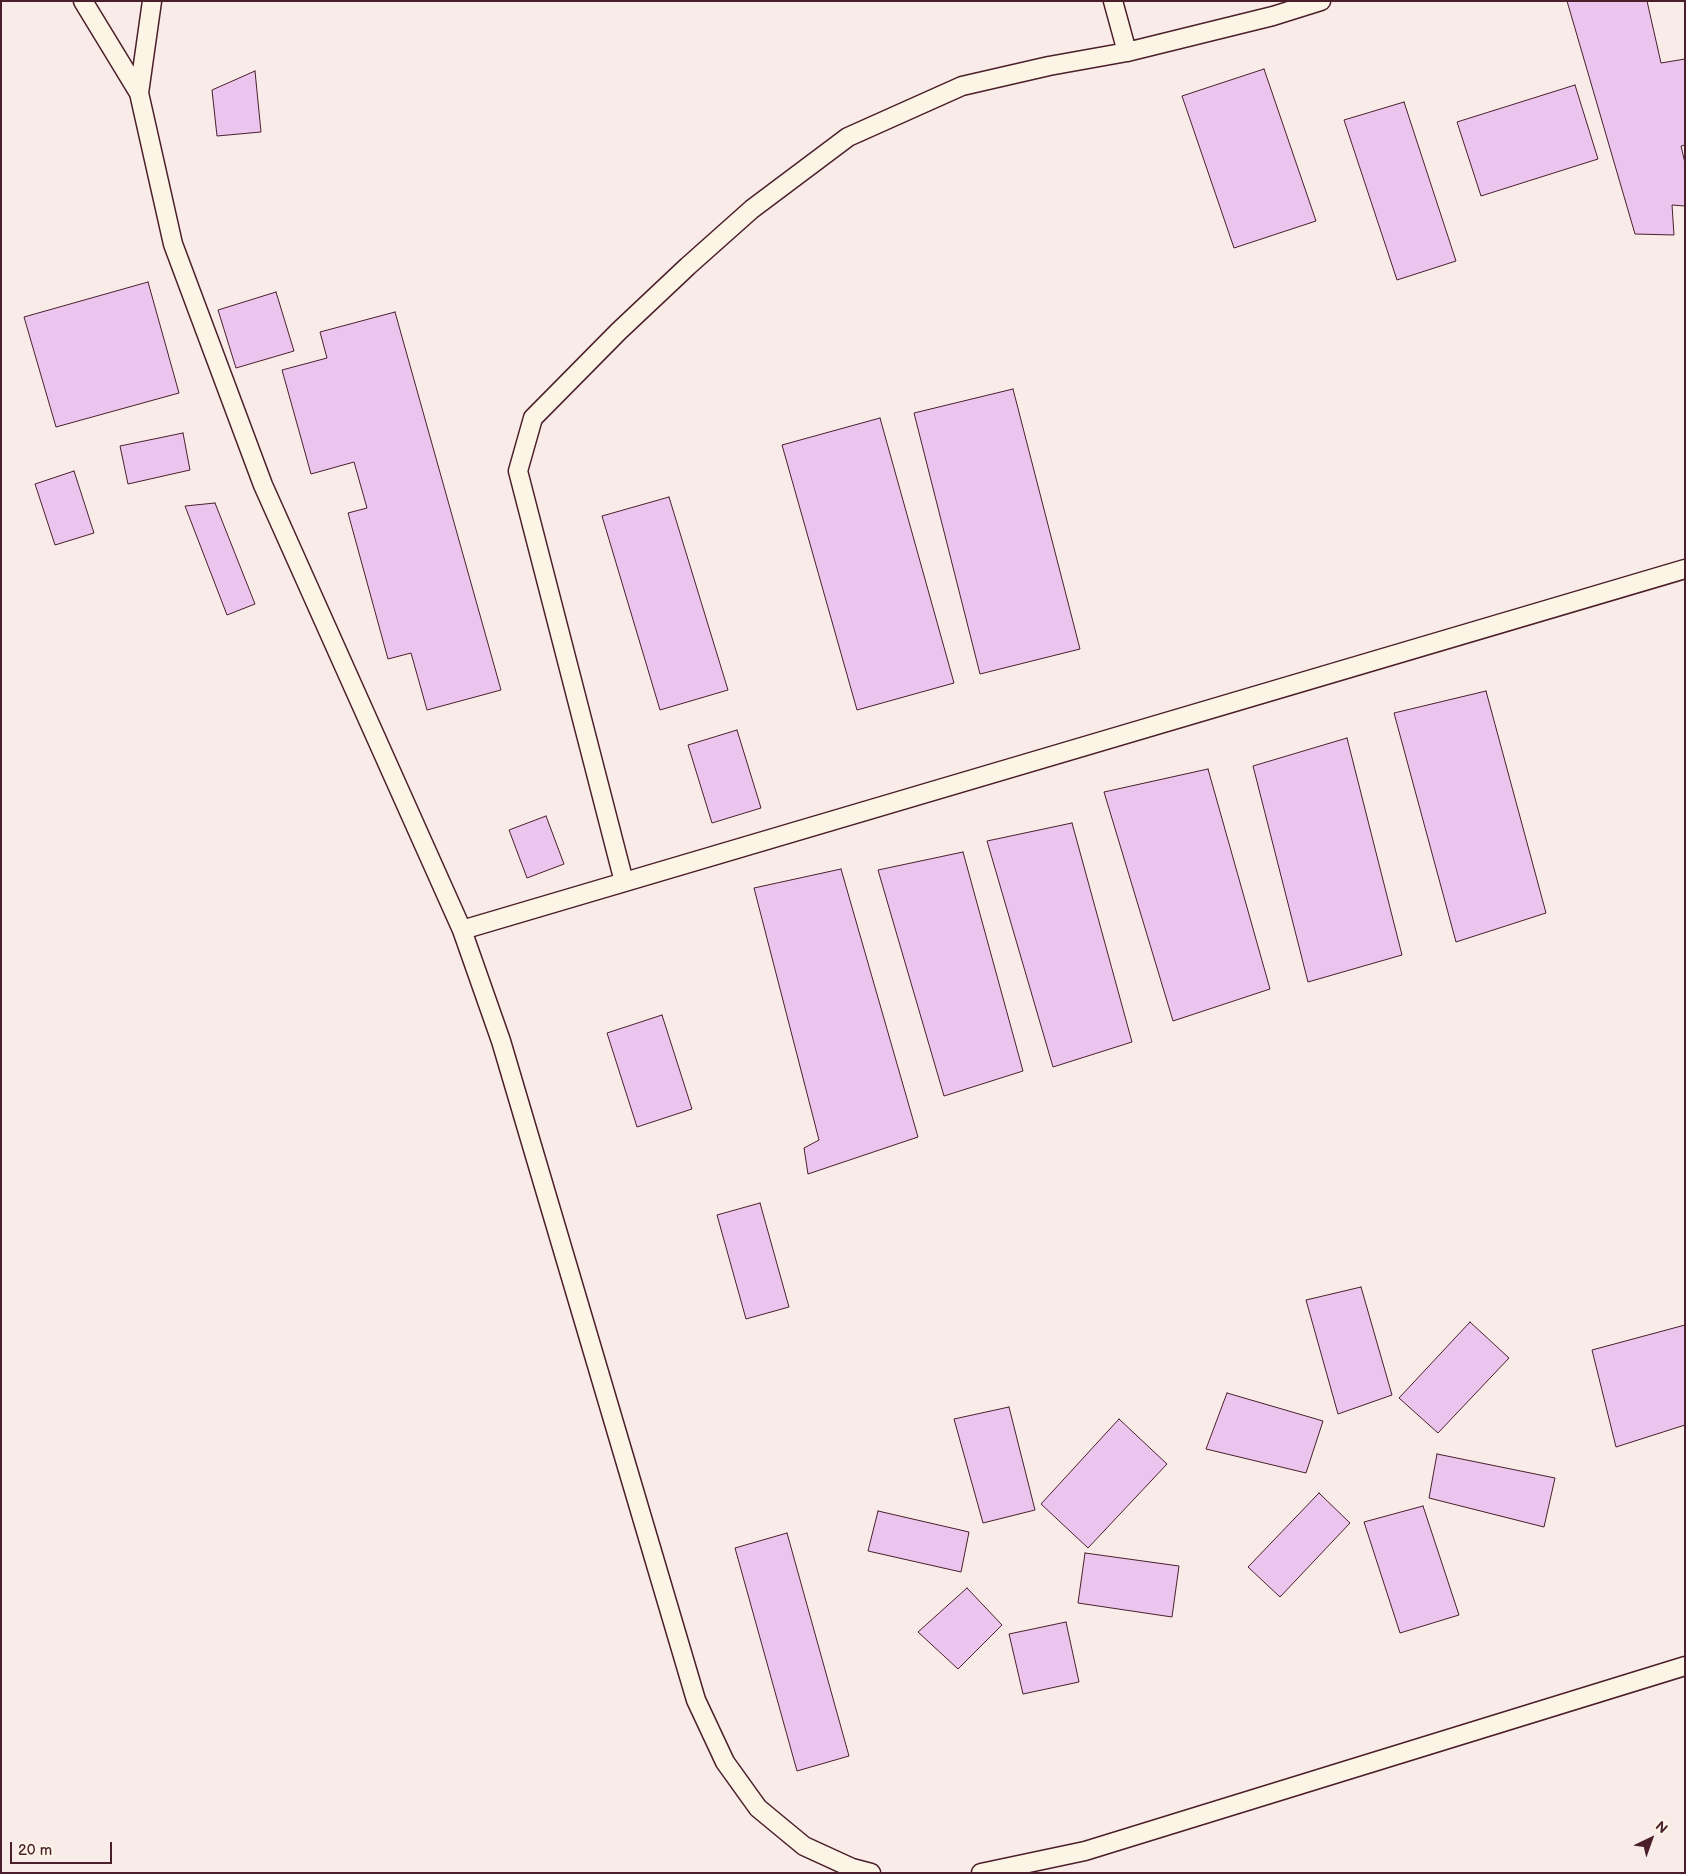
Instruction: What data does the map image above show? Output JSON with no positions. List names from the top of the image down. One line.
{"scale_bar":"20 m","north":"top right"}
